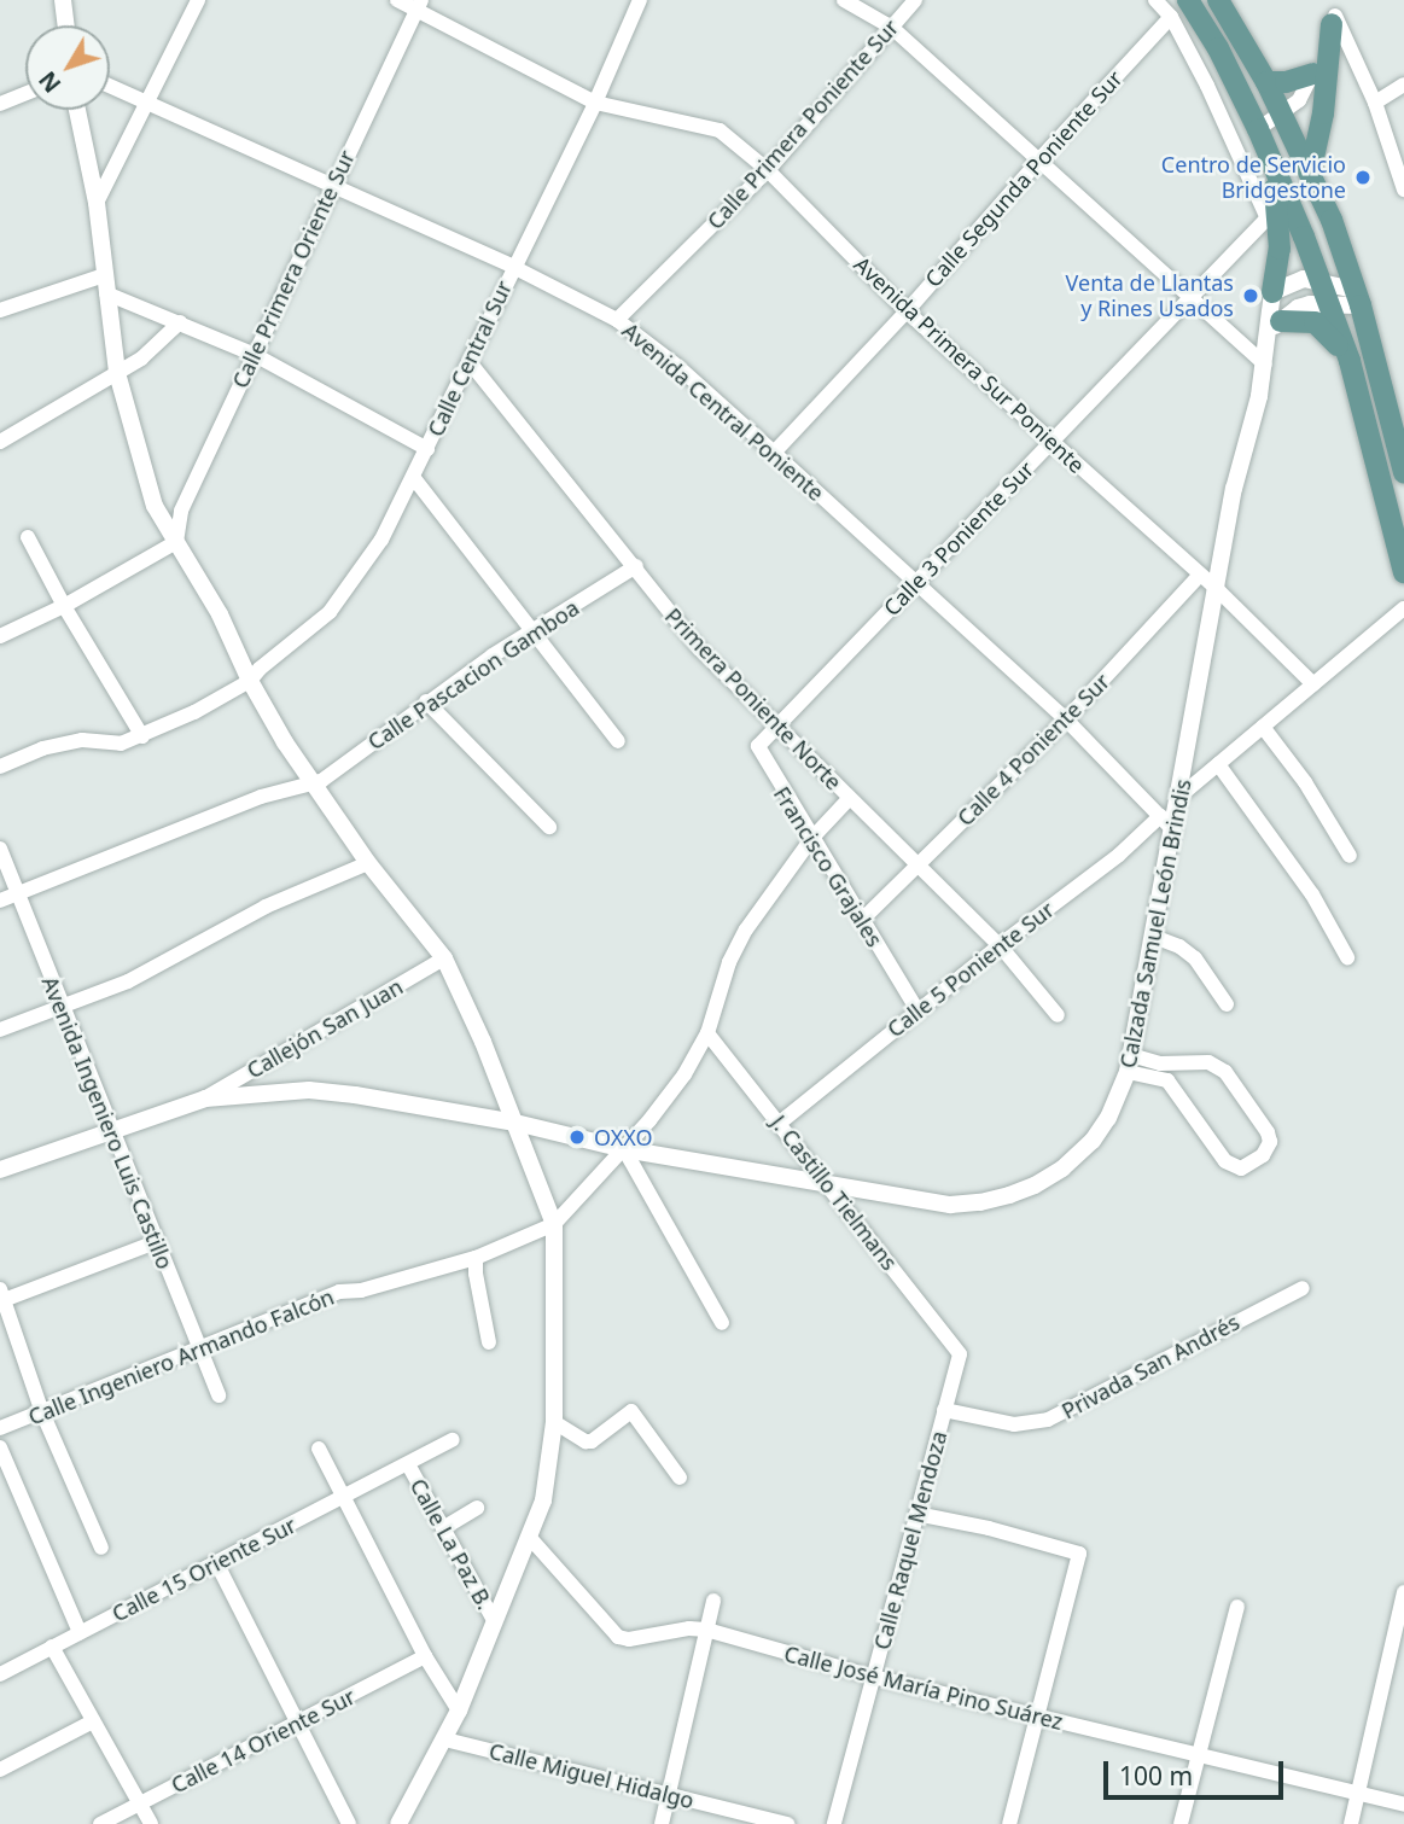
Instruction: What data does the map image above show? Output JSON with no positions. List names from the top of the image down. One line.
{"streets":{"street":["Calle Primera Poniente Sur","Calle Segunda Poniente Sur","Calle Primera Oriente Sur","Calle Central Sur","Avenida Primera Sur Poniente","Avenida Central Poniente","Calle 3 Poniente Sur","Calle Pascacion Gamboa","Primera Poniente Norte","Calle 4 Poniente Sur","Francisco Grajales","Calzada Samuel León Brindis","Calle 5 Poniente Sur","Callejón San Juan","Avenida Ingeniero Luis Castillo","J. Castillo Tielmans","Calle Ingeniero Armando Falcón","Privada San Andrés","Calle Raquel Mendoza","Calle La Paz B.","Calle 15 Oriente Sur","Calle José María Pino Suárez","Calle 14 Oriente Sur","Calle Miguel Hidalgo"]},"crossings":[["Calle Primera Poniente Sur","Avenida Primera Sur Poniente"],["Calle Primera Poniente Sur","Avenida Central Poniente"],["Calle Segunda Poniente Sur","Avenida Primera Sur Poniente"],["Calle Segunda Poniente Sur","Avenida Central Poniente"],["Calle Primera Oriente Sur","Avenida Primera Sur Poniente"],["Calle Primera Oriente Sur","Avenida Central Poniente"],["Calle Central Sur","Avenida Primera Sur Poniente"],["Calle Central Sur","Avenida Central Poniente"],["Calle Central Sur","Primera Poniente Norte"],["Avenida Primera Sur Poniente","Calle 3 Poniente Sur"],["Avenida Primera Sur Poniente","Calle 4 Poniente Sur"],["Avenida Primera Sur Poniente","Calzada Samuel León Brindis"],["Avenida Central Poniente","Calle 3 Poniente Sur"],["Avenida Central Poniente","Calle 4 Poniente Sur"],["Avenida Central Poniente","Calzada Samuel León Brindis"],["Avenida Central Poniente","Calle 5 Poniente Sur"],["Calle 3 Poniente Sur","Primera Poniente Norte"],["Calle 3 Poniente Sur","Francisco Grajales"],["Calle Pascacion Gamboa","Primera Poniente Norte"],["Calle Pascacion Gamboa","Avenida Ingeniero Luis Castillo"],["Primera Poniente Norte","Calle 4 Poniente Sur"],["Primera Poniente Norte","Francisco Grajales"],["Primera Poniente Norte","Calle 5 Poniente Sur"],["Calle 4 Poniente Sur","Francisco Grajales"],["Francisco Grajales","Calle 5 Poniente Sur"],["Calzada Samuel León Brindis","Callejón San Juan"],["Calzada Samuel León Brindis","Avenida Ingeniero Luis Castillo"],["Calzada Samuel León Brindis","J. Castillo Tielmans"],["Calle 5 Poniente Sur","J. Castillo Tielmans"],["Avenida Ingeniero Luis Castillo","Calle Ingeniero Armando Falcón"],["J. Castillo Tielmans","Calle Raquel Mendoza"],["Privada San Andrés","Calle Raquel Mendoza"],["Calle Raquel Mendoza","Calle José María Pino Suárez"],["Calle La Paz B.","Calle 15 Oriente Sur"]],"places":["Centro de Servicio Bridgestone","Venta de Llantas y Rines Usados","OXXO"],"scale_bar":"100 m","north":"bottom left"}
